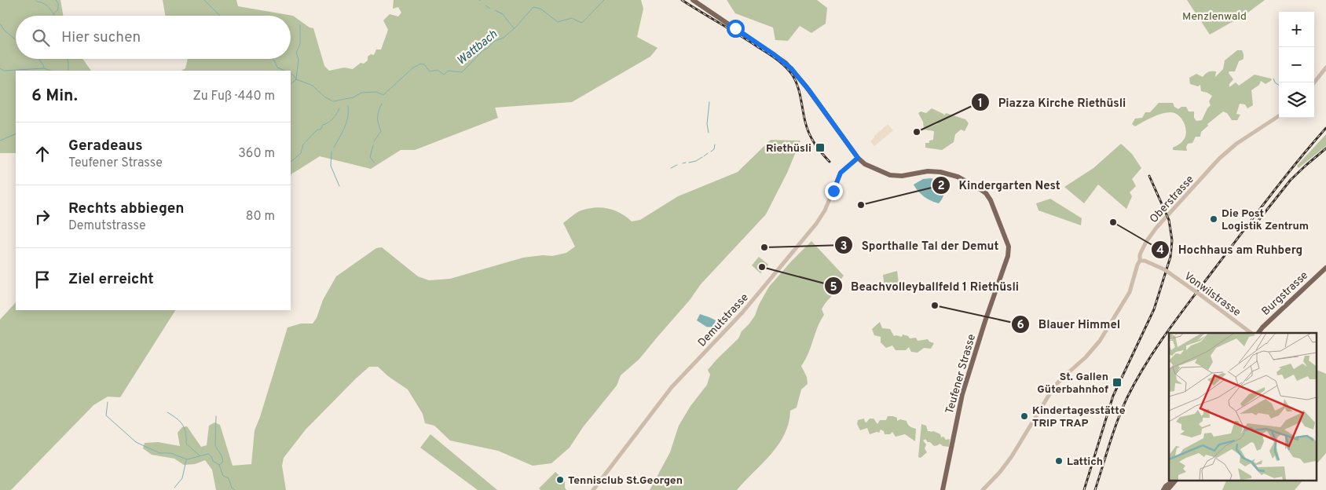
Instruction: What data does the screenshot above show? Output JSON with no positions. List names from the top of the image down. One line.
{"streets":{"main road":["Burgstrasse","Teufener Strasse"],"street":["Oberstrasse","Vonwilstrasse","Demutstrasse"]},"crossings":[["Oberstrasse","Vonwilstrasse"],["Demutstrasse","Teufener Strasse"]],"water":["Wattbach"],"parks":["Menzlenwald"],"places":{"other":["Piazza Kirche Riethüsli","Kindergarten Nest","Die Post Logistik Zentrum","Hochhaus am Ruhberg","Sporthalle Tal der Demut","Beachvolleyballfeld 1 Riethüsli","Blauer Himmel","Kindertagesstätte TRIP TRAP","Lattich","Tennisclub St.Georgen"],"transit":["Riethüsli","St. Gallen Güterbahnhof"]},"page":{"map_buttons":["+","−"],"search":"Hier suchen","heading":["6 Min.","Zu Fuß · 440 m"],"list":[["Geradeaus","Teufener Strasse","360 m"],["Rechts abbiegen","Demutstrasse","80 m"],"Ziel erreicht"]}}
